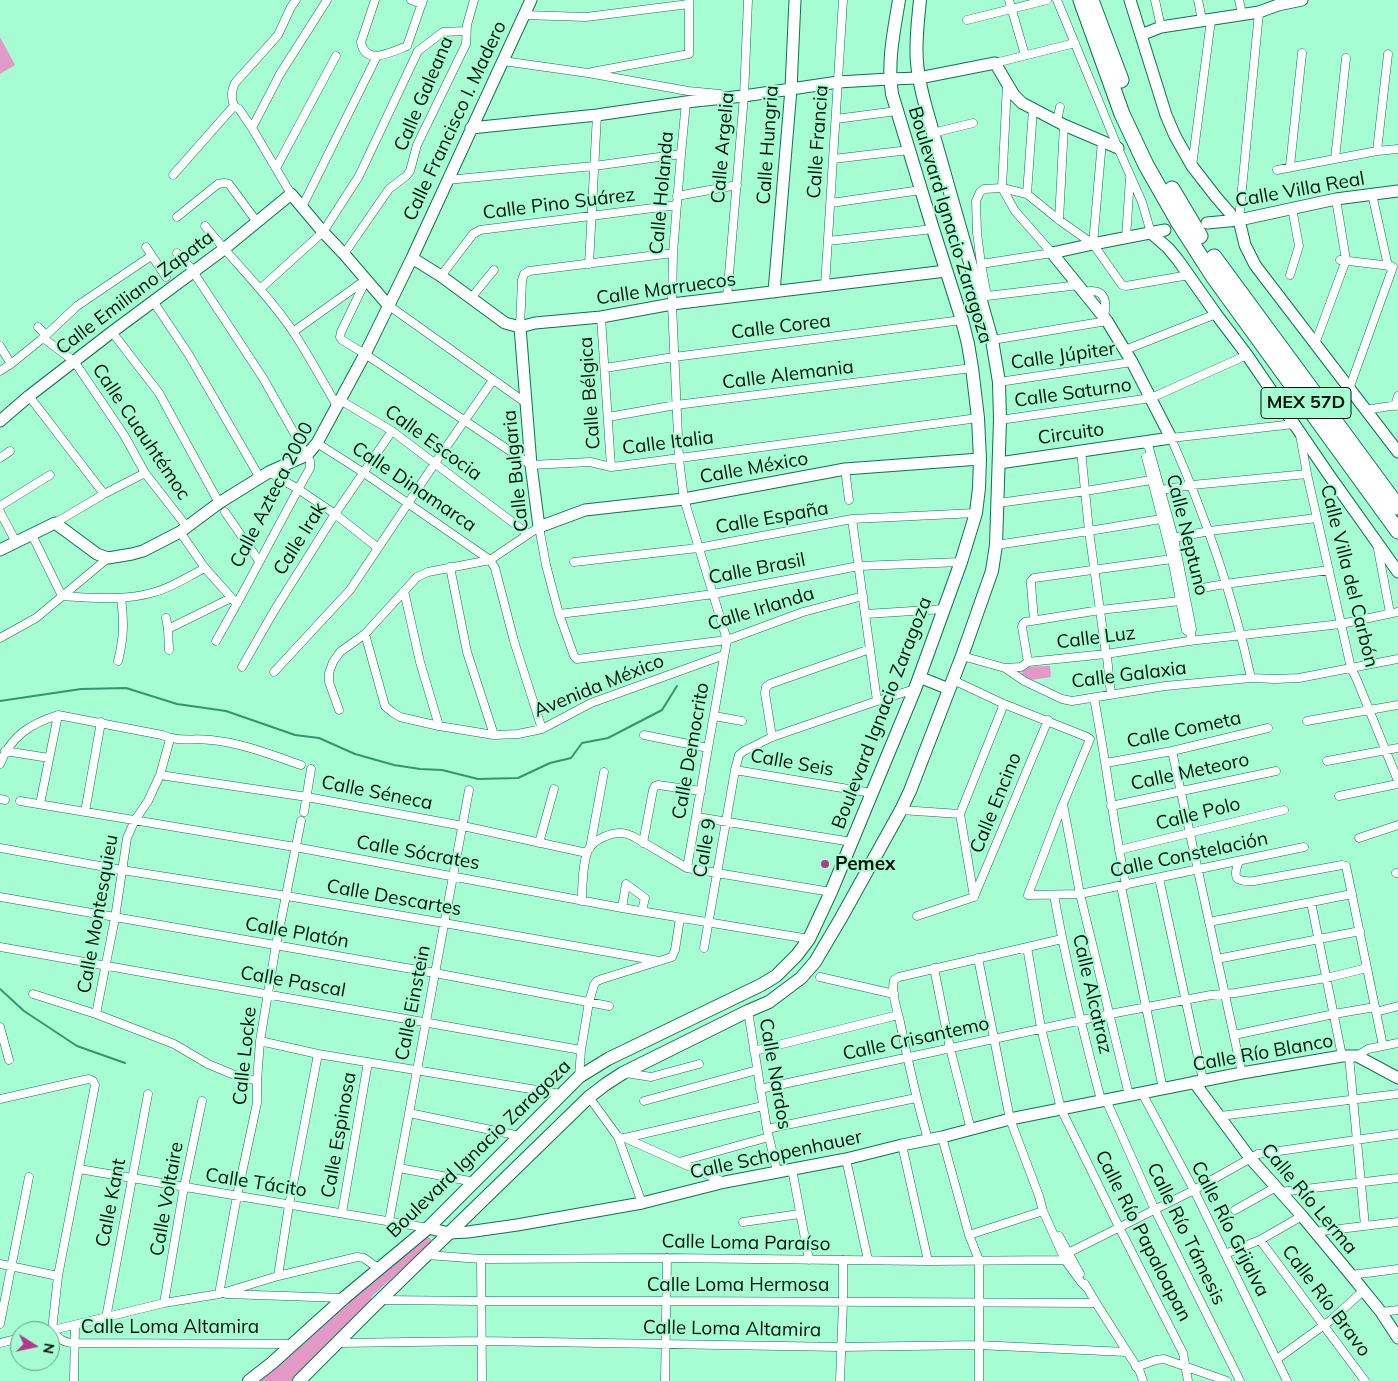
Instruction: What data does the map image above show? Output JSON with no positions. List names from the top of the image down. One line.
{"streets":{"highway":["MEX 57D"],"main road":["Boulevard Ignacio Zaragoza"],"street":["Calle Galeana","Calle Francisco I. Madero","Calle Francia","Calle Hungria","Calle Argelia","Calle Villa Real","Calle Holanda","Calle Pino Suárez","Calle Marruecos","Calle Emiliano Zapata","Calle Corea","Calle Júpiter","Calle Alemania","Calle Bélgica","Calle Saturno","Calle Cuauhtémoc","Circuito","Calle Escocia","Calle Italia","Calle México","Calle Bulgaria","Calle Dinamarca","Calle Azteca 2000","Calle España","Calle Neptuno","Calle Irak","Calle Brasil","Calle Villa del Carbón","Calle Irlanda","Calle Luz","Calle Galaxia","Avenida México","Calle Cometa","Calle Democrito","Calle Seis","Calle Meteoro","Calle Séneca","Calle Encino","Calle Polo","Calle 9","Calle Sócrates","Calle Constelación","Calle Descartes","Calle Montesquieu","Calle Platón","Calle Pascal","Calle Alcatraz","Calle Einstein","Calle Crisantemo","Calle Río Blanco","Calle Locke","Calle Nardos","Calle Espinosa","Calle Schopenhauer","Calle Tácito","Calle Voltaire","Calle Río Lerma","Calle Kant","Calle Río Grijalva","Calle Río Támesis","Calle Río Papaloapan","Calle Loma Paraíso","Calle Loma Hermosa","Calle Río Bravo","Calle Loma Altamira"]},"crossings":[["Calle Francisco I. Madero","Calle Azteca 2000"],["Calle Francia","Calle Marruecos"],["Calle Hungria","Calle Marruecos"],["Calle Argelia","Calle Marruecos"],["Calle Holanda","Calle Pino Suárez"],["Calle Holanda","Calle Marruecos"],["Calle Holanda","Calle Corea"],["Calle Holanda","Calle Alemania"],["Calle Holanda","Calle Italia"],["Calle Holanda","Calle México"],["Calle Holanda","Calle España"],["Calle Holanda","Calle Brasil"],["Calle Holanda","Calle Irlanda"],["Calle Holanda","Calle Democrito"],["Boulevard Ignacio Zaragoza","Calle Marruecos"],["Boulevard Ignacio Zaragoza","Calle Corea"],["Boulevard Ignacio Zaragoza","Calle Júpiter"],["Boulevard Ignacio Zaragoza","Calle Alemania"],["Boulevard Ignacio Zaragoza","Calle Saturno"],["Boulevard Ignacio Zaragoza","Circuito"],["Boulevard Ignacio Zaragoza","Calle Italia"],["Boulevard Ignacio Zaragoza","Calle México"],["Boulevard Ignacio Zaragoza","Calle España"],["Boulevard Ignacio Zaragoza","Calle Brasil"],["Boulevard Ignacio Zaragoza","Calle Galaxia"],["Boulevard Ignacio Zaragoza","Calle Seis"],["Boulevard Ignacio Zaragoza","Calle Sócrates"],["Boulevard Ignacio Zaragoza","Calle Nardos"],["Boulevard Ignacio Zaragoza","Calle Schopenhauer"],["Boulevard Ignacio Zaragoza","Calle Tácito"],["Boulevard Ignacio Zaragoza","Calle Loma Paraíso"],["Boulevard Ignacio Zaragoza","Calle Loma Hermosa"],["Boulevard Ignacio Zaragoza","Calle Loma Altamira"],["Calle Marruecos","Calle Bélgica"],["Calle Marruecos","Calle Bulgaria"],["Calle Emiliano Zapata","Calle Cuauhtémoc"],["Calle Corea","Calle Bélgica"],["Calle Alemania","Calle Bélgica"],["Calle Bélgica","Calle Italia"],["Calle Cuauhtémoc","Calle Azteca 2000"],["Circuito","Calle Neptuno"],["Calle Escocia","Calle Azteca 2000"],["Calle Escocia","Calle Irak"],["Calle Italia","Calle Bulgaria"],["Calle México","Calle Bulgaria"],["Calle Bulgaria","Calle Brasil"],["Calle Bulgaria","Calle Irlanda"],["Calle Dinamarca","Calle Azteca 2000"],["Calle Dinamarca","Calle Irak"],["Calle Neptuno","Calle Luz"],["Calle Villa del Carbón","Calle Luz"],["Calle Villa del Carbón","Calle Galaxia"],["Calle Irlanda","Calle Democrito"],["Calle Luz","Calle Galaxia"],["Avenida México","Calle Democrito"],["Calle Seis","Calle 9"],["Calle Séneca","Calle Montesquieu"],["Calle Séneca","Calle Einstein"],["Calle 9","Calle Sócrates"],["Calle Sócrates","Calle Montesquieu"],["Calle Sócrates","Calle Einstein"],["Calle Sócrates","Calle Locke"],["Calle Constelación","Calle Alcatraz"],["Calle Descartes","Calle Montesquieu"],["Calle Descartes","Calle Einstein"],["Calle Descartes","Calle Locke"],["Calle Montesquieu","Calle Platón"],["Calle Montesquieu","Calle Pascal"],["Calle Platón","Calle Einstein"],["Calle Platón","Calle Locke"],["Calle Pascal","Calle Einstein"],["Calle Pascal","Calle Locke"],["Calle Alcatraz","Calle Crisantemo"],["Calle Alcatraz","Calle Schopenhauer"],["Calle Alcatraz","Calle Río Támesis"],["Calle Einstein","Calle Tácito"],["Calle Crisantemo","Calle Nardos"],["Calle Crisantemo","Calle Río Papaloapan"],["Calle Río Blanco","Calle Schopenhauer"],["Calle Río Blanco","Calle Río Lerma"],["Calle Río Blanco","Calle Río Grijalva"],["Calle Locke","Calle Tácito"],["Calle Nardos","Calle Schopenhauer"],["Calle Espinosa","Calle Tácito"],["Calle Schopenhauer","Calle Tácito"],["Calle Schopenhauer","Calle Río Támesis"],["Calle Schopenhauer","Calle Río Papaloapan"],["Calle Tácito","Calle Voltaire"],["Calle Tácito","Calle Kant"]],"places":["Pemex"],"north":"right"}
